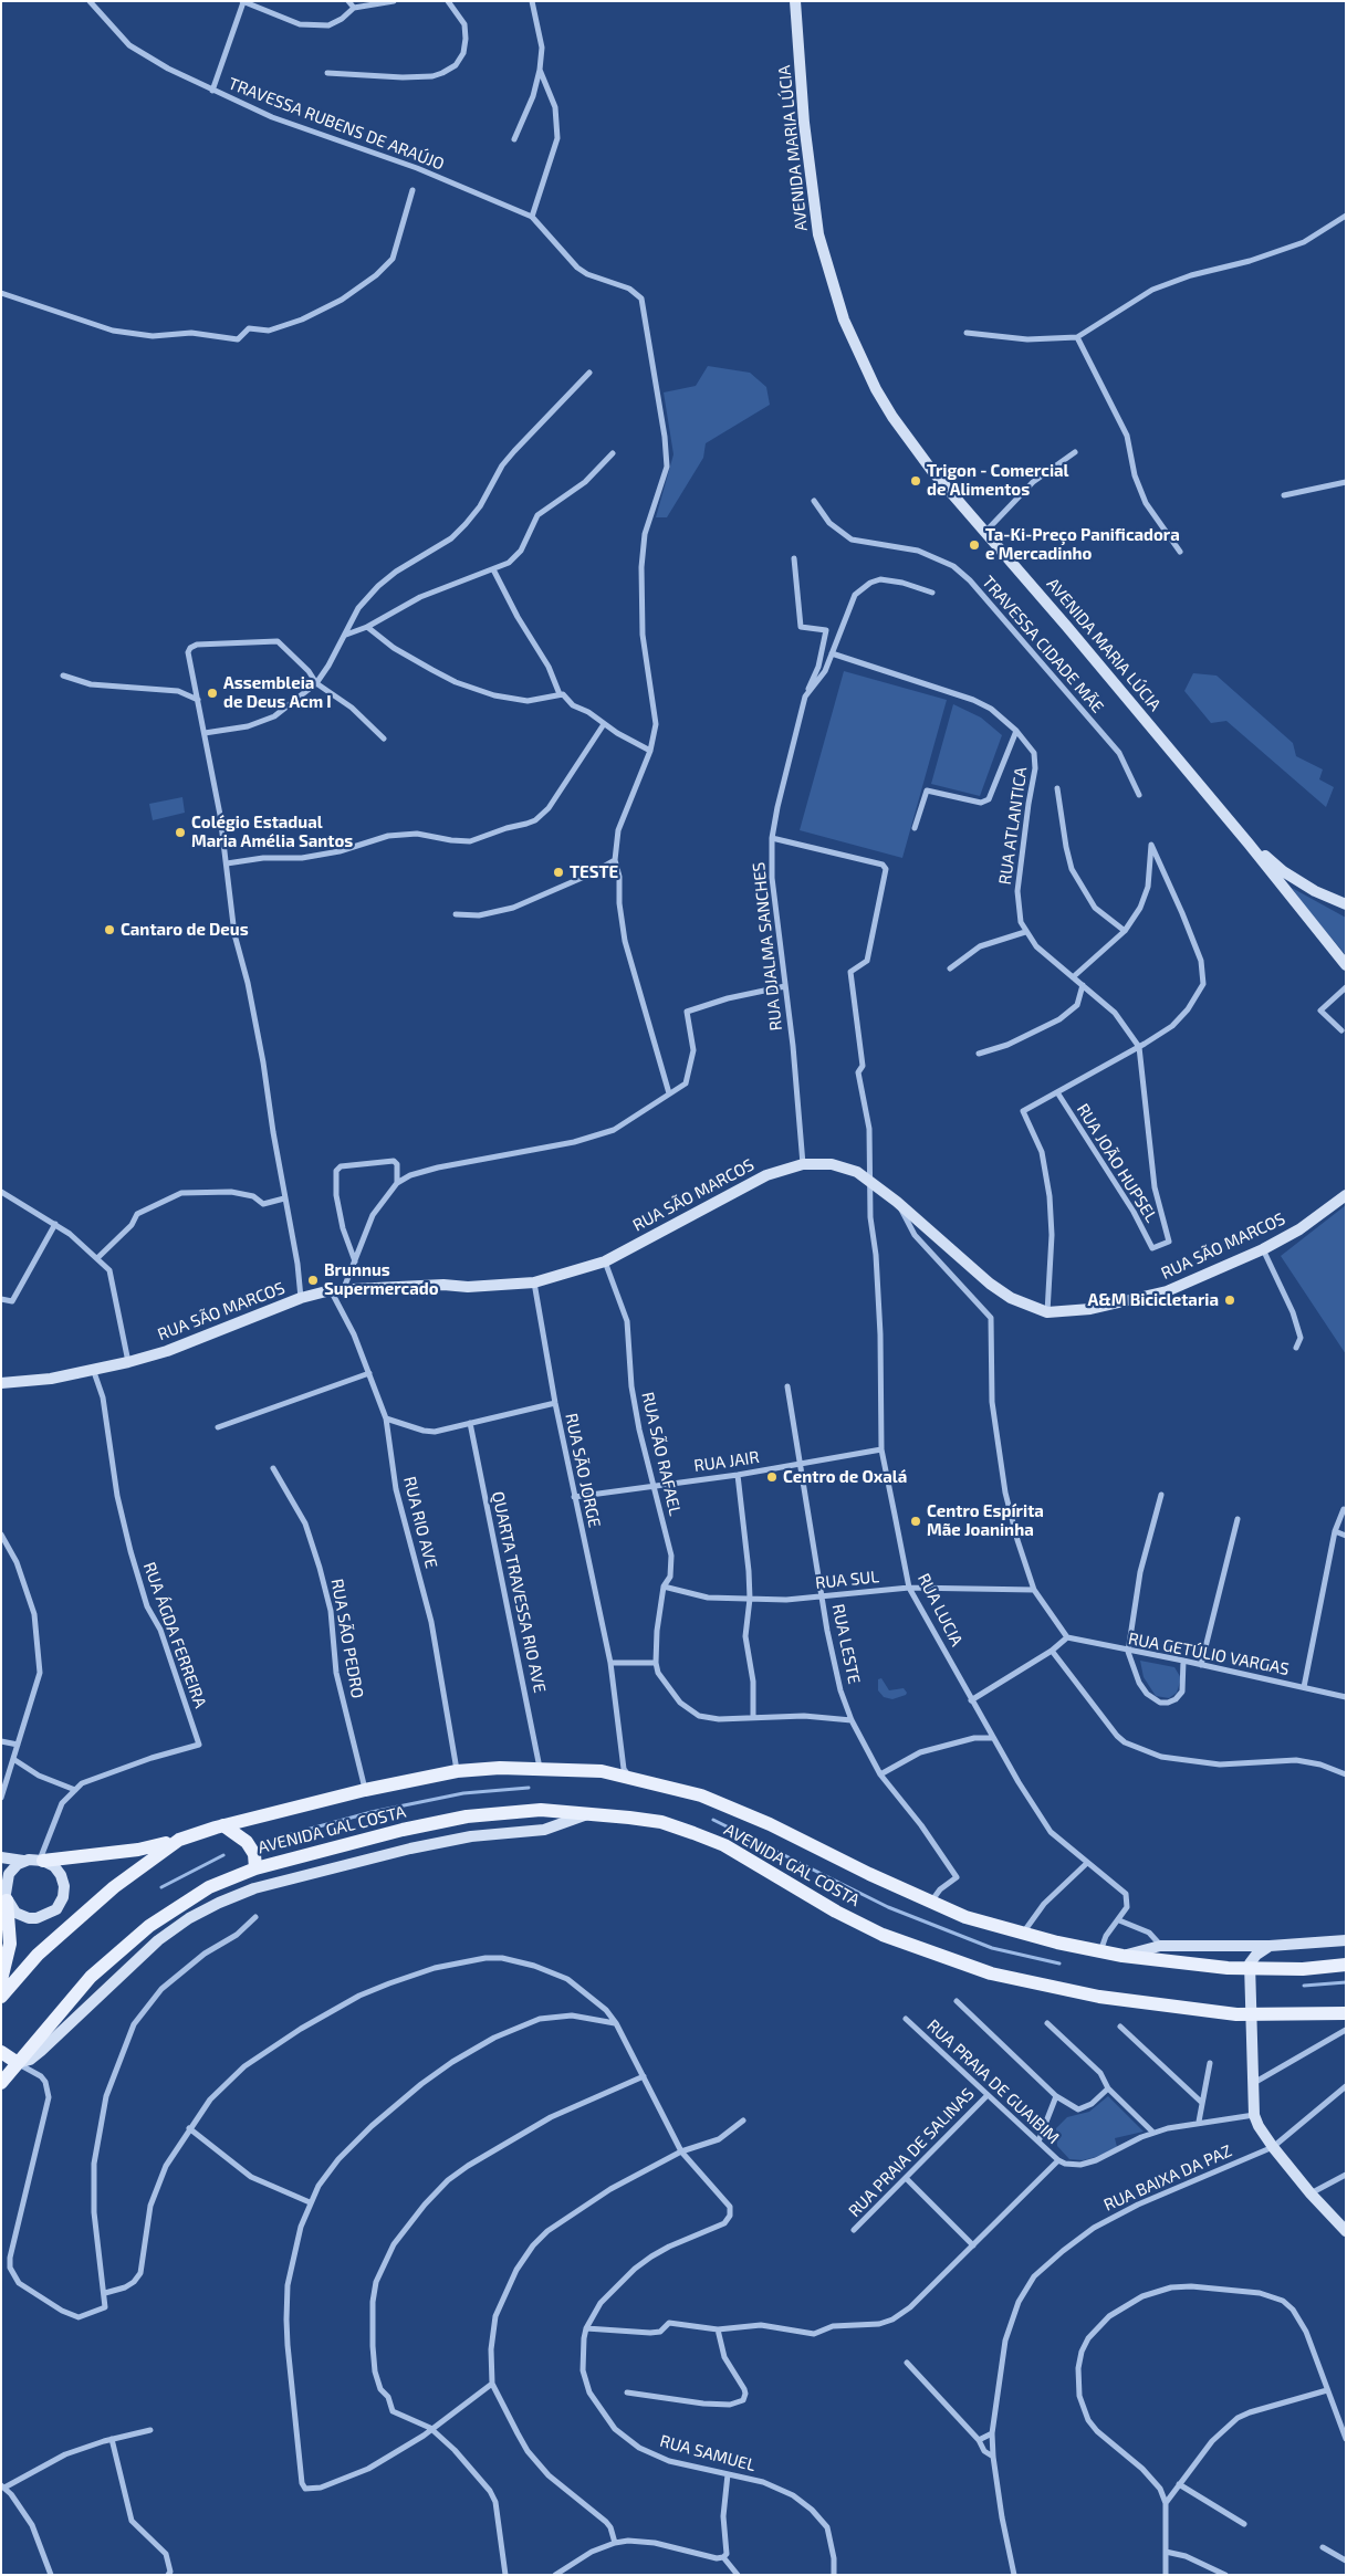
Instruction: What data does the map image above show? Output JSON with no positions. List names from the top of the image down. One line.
{"streets":{"main road":["AVENIDA MARIA LÚCIA","RUA SÃO MARCOS","AVENIDA GAL COSTA"],"street":["TRAVESSA RUBENS DE ARAÚJO","TRAVESSA CIDADE MÃE","RUA ATLANTICA","RUA DJALMA SANCHES","RUA JOÃO HUPSEL","RUA SÃO RAFAEL","RUA JAIR","RUA SÃO JORGE","RUA RIO AVE","RUA SUL","QUARTA TRAVESSA RIO AVE","RUA LUCIA","RUA ÁGDA FERREIRA","RUA SÃO PEDRO","RUA LESTE","RUA GETÚLIO VARGAS","RUA PRAIA DE GUAIBIM","RUA PRAIA DE SALINAS","RUA BAIXA DA PAZ","RUA SAMUEL"]},"crossings":[["RUA ATLANTICA","RUA DJALMA SANCHES"],["RUA ATLANTICA","RUA JOÃO HUPSEL"],["RUA DJALMA SANCHES","RUA SÃO MARCOS"],["RUA DJALMA SANCHES","RUA LUCIA"],["RUA SÃO MARCOS","RUA SÃO RAFAEL"],["RUA SÃO MARCOS","RUA SÃO JORGE"],["RUA SÃO MARCOS","RUA RIO AVE"],["RUA SÃO MARCOS","RUA LUCIA"],["RUA SÃO MARCOS","RUA ÁGDA FERREIRA"],["RUA SÃO RAFAEL","RUA JAIR"],["RUA SÃO RAFAEL","RUA SUL"],["RUA JAIR","RUA SÃO JORGE"],["RUA JAIR","RUA LUCIA"],["RUA JAIR","RUA LESTE"],["RUA SÃO JORGE","AVENIDA GAL COSTA"],["RUA RIO AVE","AVENIDA GAL COSTA"],["RUA SUL","RUA LUCIA"],["RUA SUL","RUA LESTE"],["QUARTA TRAVESSA RIO AVE","AVENIDA GAL COSTA"],["RUA LUCIA","AVENIDA GAL COSTA"],["RUA SÃO PEDRO","AVENIDA GAL COSTA"],["RUA LESTE","AVENIDA GAL COSTA"],["RUA PRAIA DE GUAIBIM","RUA PRAIA DE SALINAS"]],"places":["Trigon - Comercial de Alimentos","Ta-Ki-Preço Panificadora e Mercadinho","Assembleia de Deus Acm I","Colégio Estadual Maria Amélia Santos","TESTE","Cantaro de Deus","Brunnus Supermercado","A&M Bicicletaria","Centro de Oxalá","Centro Espírita Mãe Joaninha"]}
